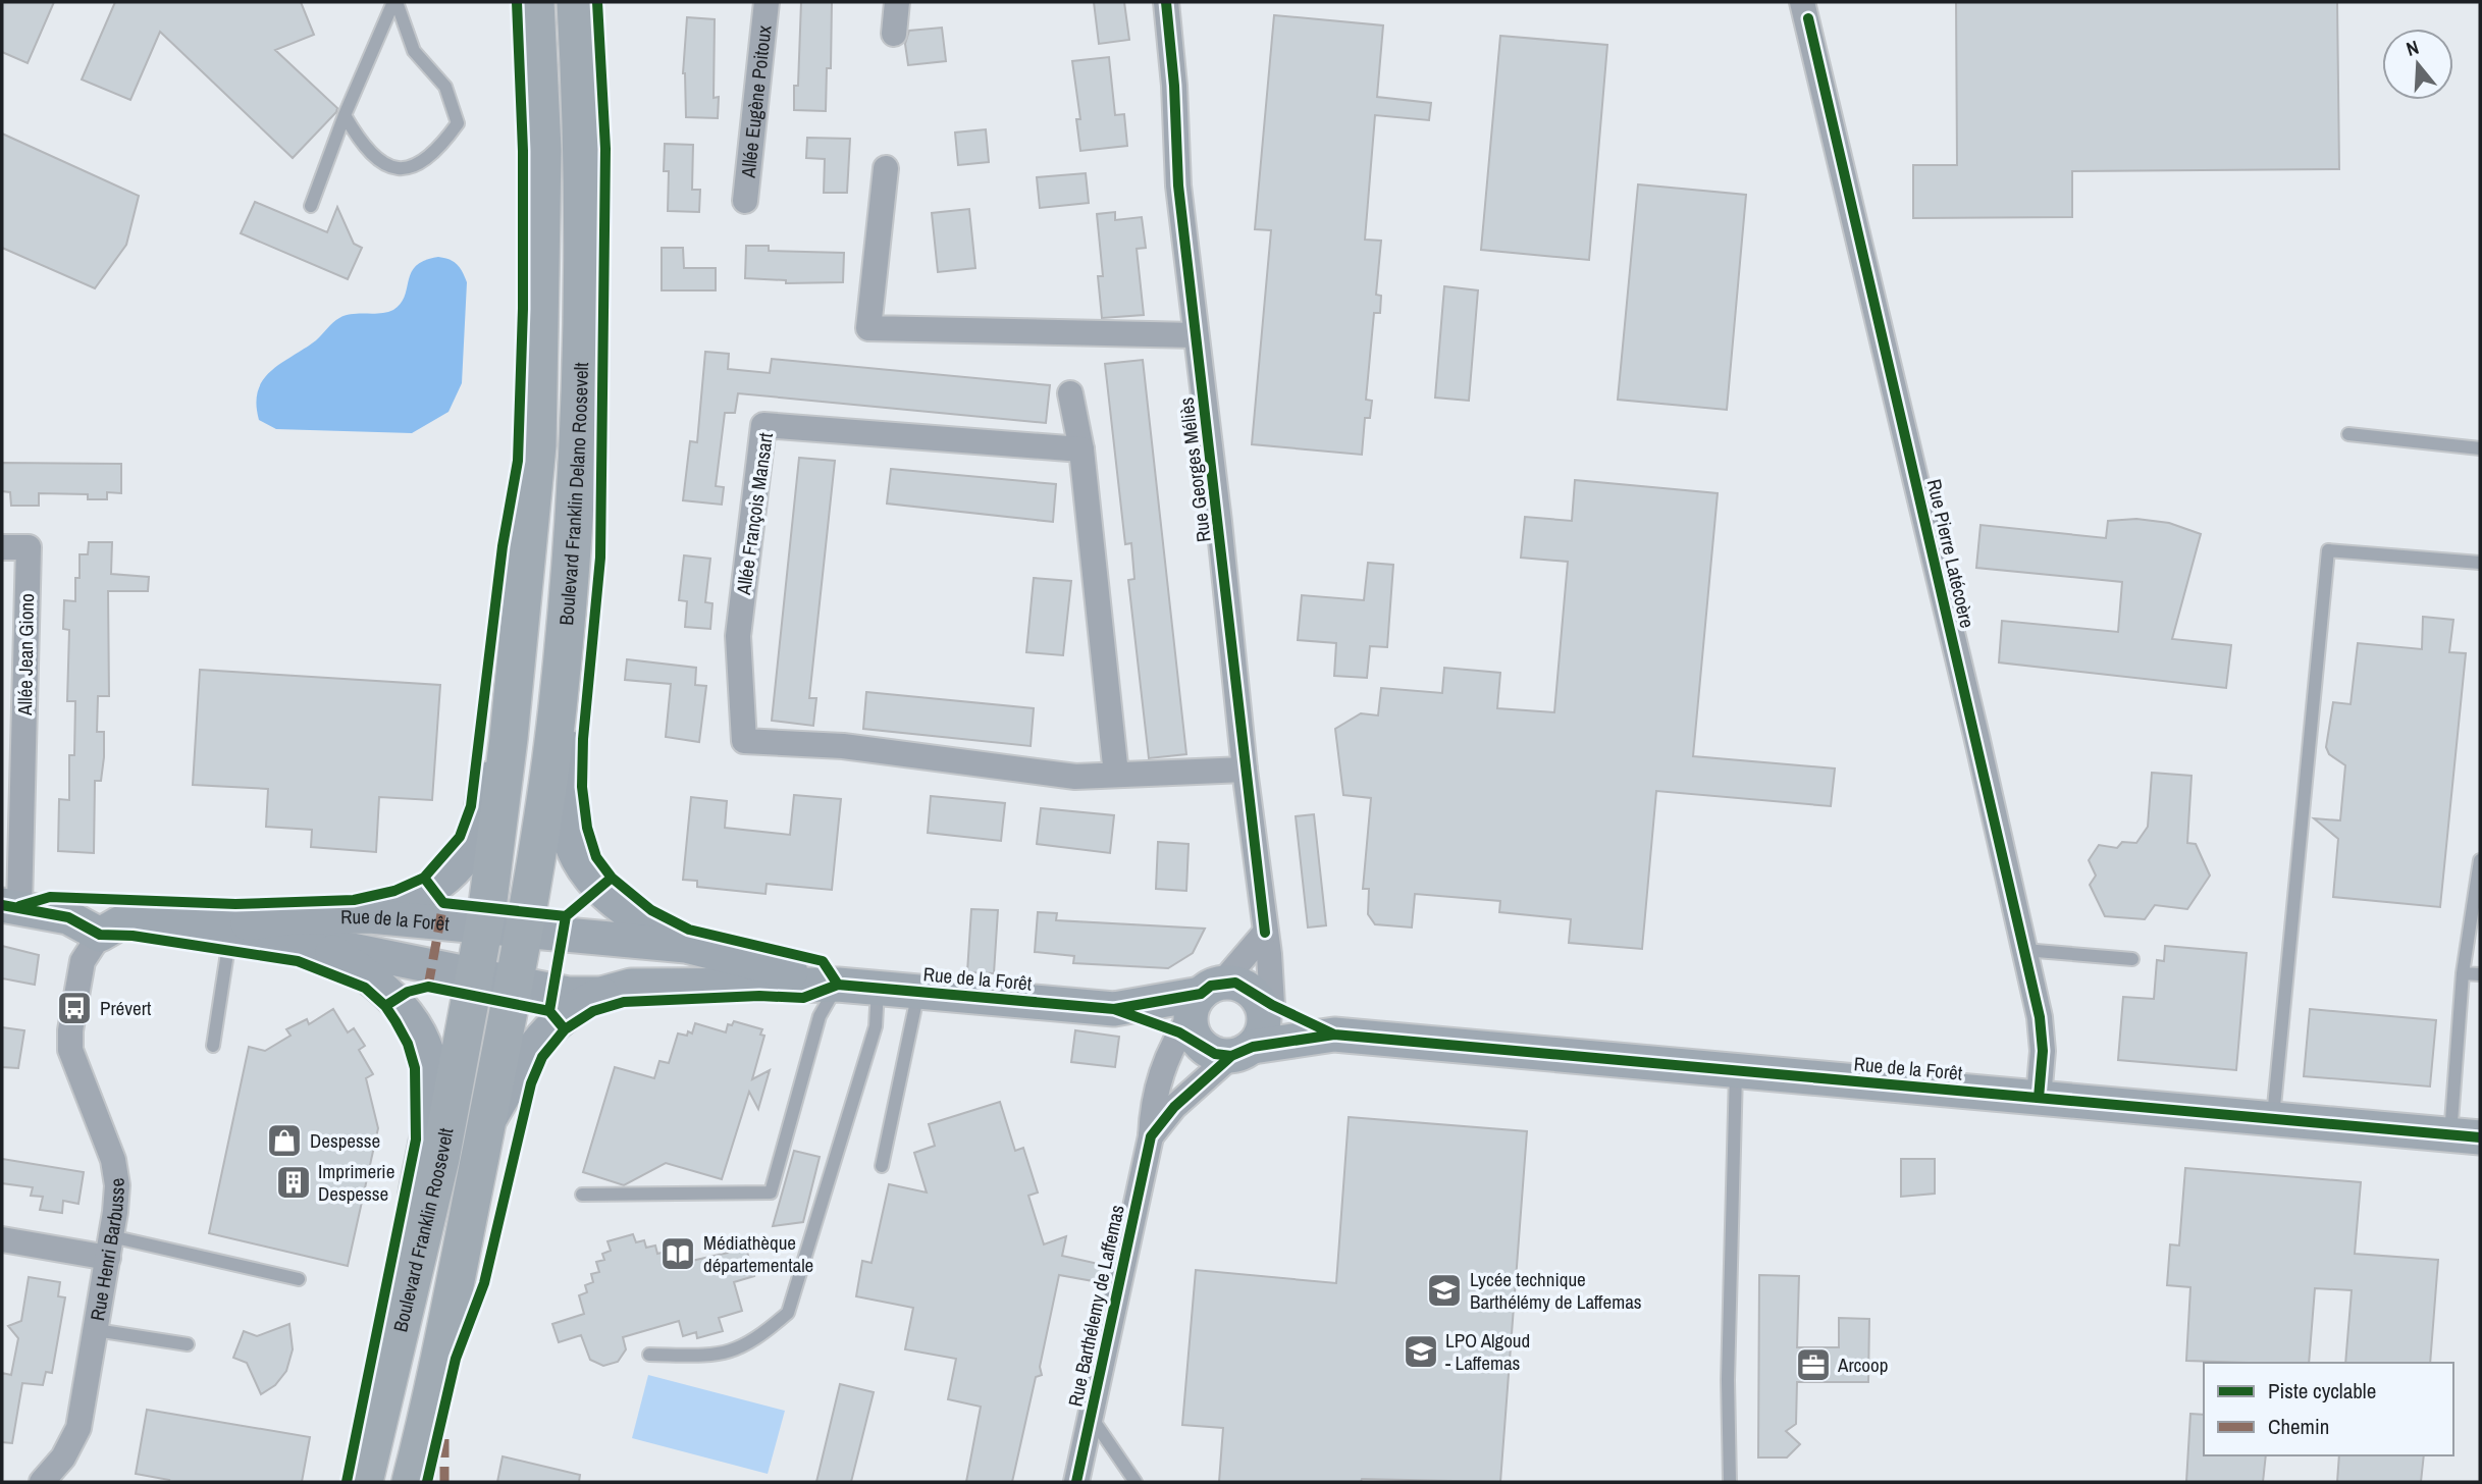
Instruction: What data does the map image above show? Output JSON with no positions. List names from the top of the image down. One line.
{"streets":{"main road":["Boulevard Franklin Delano Roosevelt","Boulevard Franklin Roosevelt"],"street":["Allée Eugène Poitoux","Rue Georges Méliès","Allée François Mansart","Rue Pierre Latécoère","Allée Jean Giono","Rue de la Forêt","Rue Henri Barbusse","Rue Barthélemy de Laffemas"]},"crossings":[["Rue Georges Méliès","Allée François Mansart"],["Rue Georges Méliès","Rue de la Forêt"],["Rue Georges Méliès","Rue Barthélemy de Laffemas"],["Boulevard Franklin Delano Roosevelt","Rue de la Forêt"],["Boulevard Franklin Delano Roosevelt","Boulevard Franklin Roosevelt"],["Rue Pierre Latécoère","Rue de la Forêt"],["Rue de la Forêt","Boulevard Franklin Roosevelt"],["Rue de la Forêt","Rue Henri Barbusse"],["Rue de la Forêt","Rue Barthélemy de Laffemas"]],"places":{"bus stop":["Prévert"],"shop":["Despesse"],"building":["Imprimerie Despesse"],"library":["Médiathèque départementale"],"school or university":["Lycée technique Barthélémy de Laffemas","LPO Algoud - Laffemas"],"office":["Arcoop"]},"legend":["Piste cyclable","Chemin"],"north":"top"}
